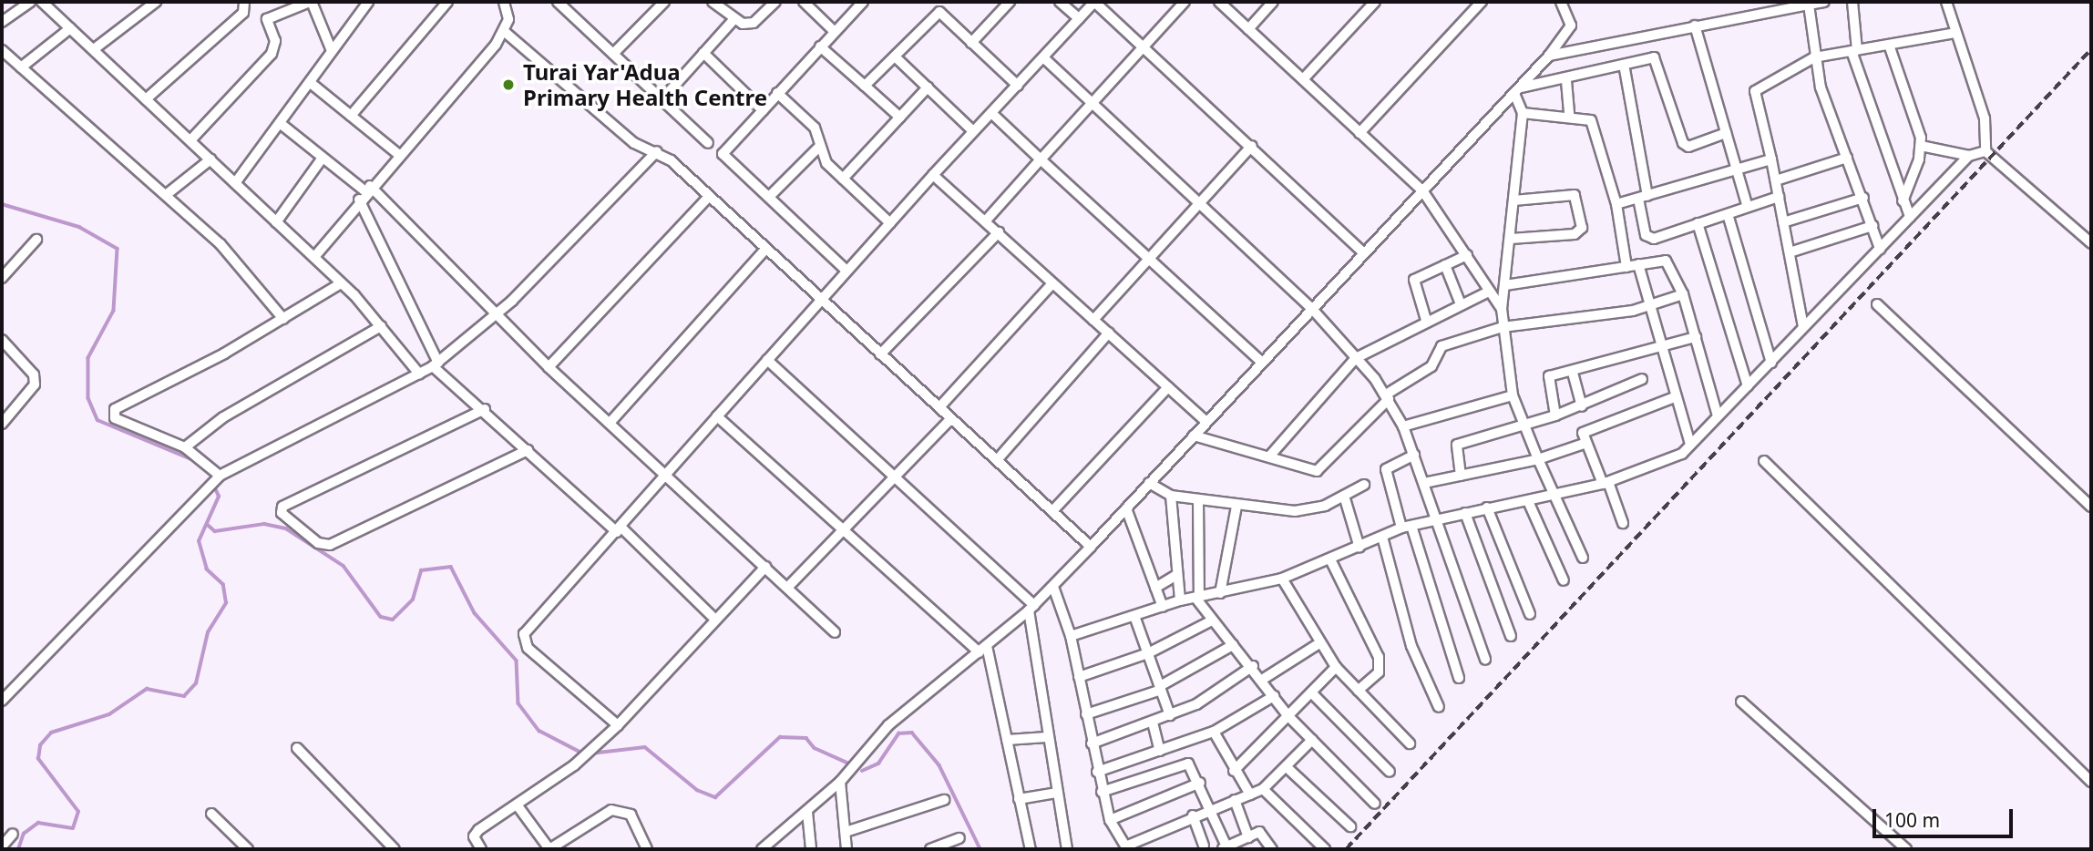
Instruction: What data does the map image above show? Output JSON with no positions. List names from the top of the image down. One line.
{"places":["Turai Yar'Adua Primary Health Centre"],"scale_bar":"100 m"}
